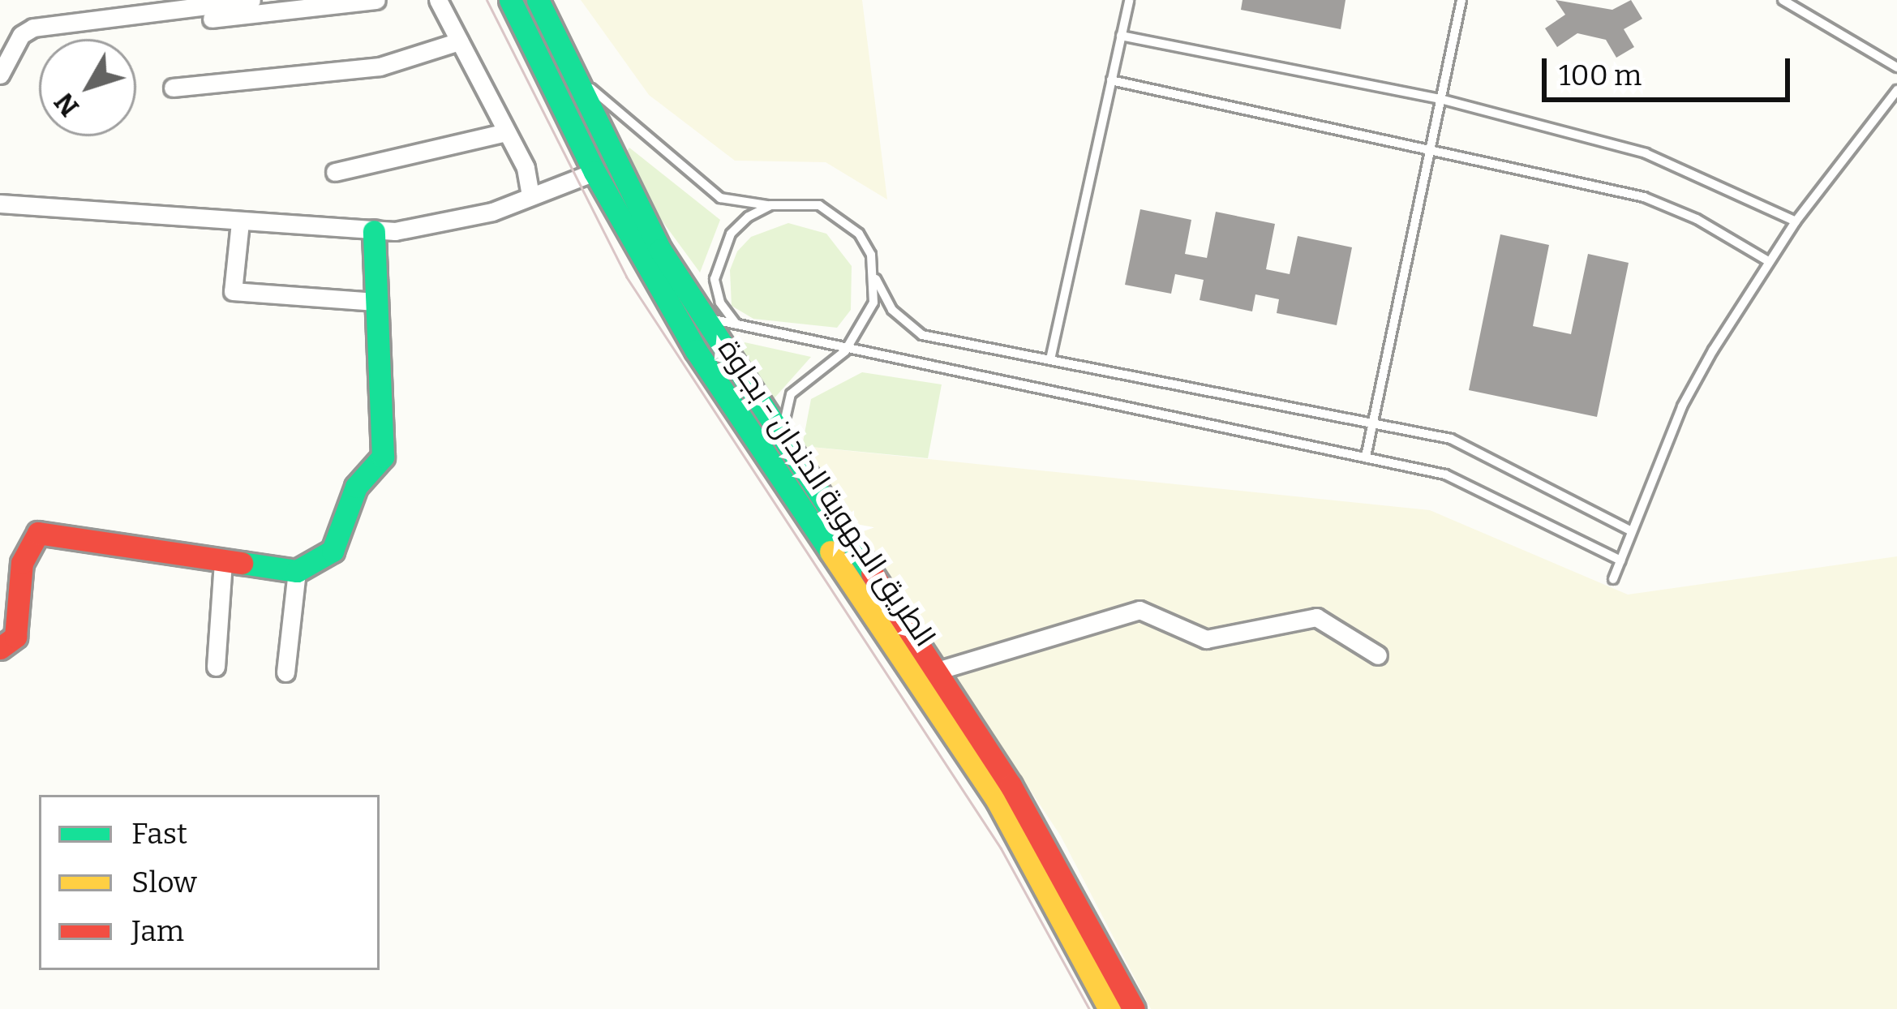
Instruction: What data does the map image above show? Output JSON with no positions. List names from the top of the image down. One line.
{"streets":{"main road":["الطريق الجهوية الدندان - بجاوة"]},"legend":["Fast","Slow","Jam"],"scale_bar":"100 m","north":"bottom left"}
